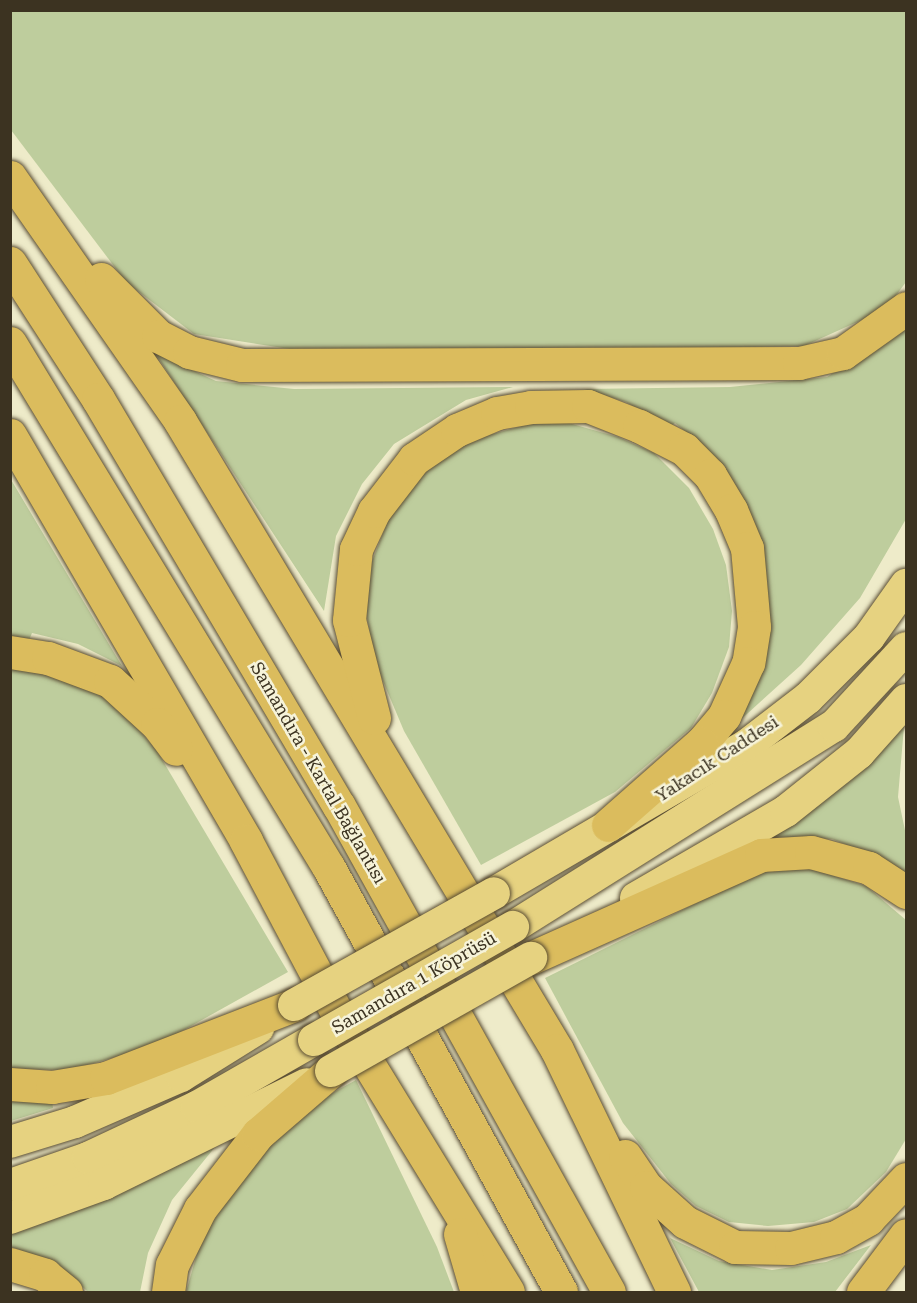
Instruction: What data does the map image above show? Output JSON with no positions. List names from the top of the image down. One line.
{"streets":{"highway":["Yakacık Caddesi","Samandıra - Kartal Bağlantısı","Samandıra 1 Köprüsü"]},"crossings":[["Yakacık Caddesi","Samandıra 1 Köprüsü"]]}
